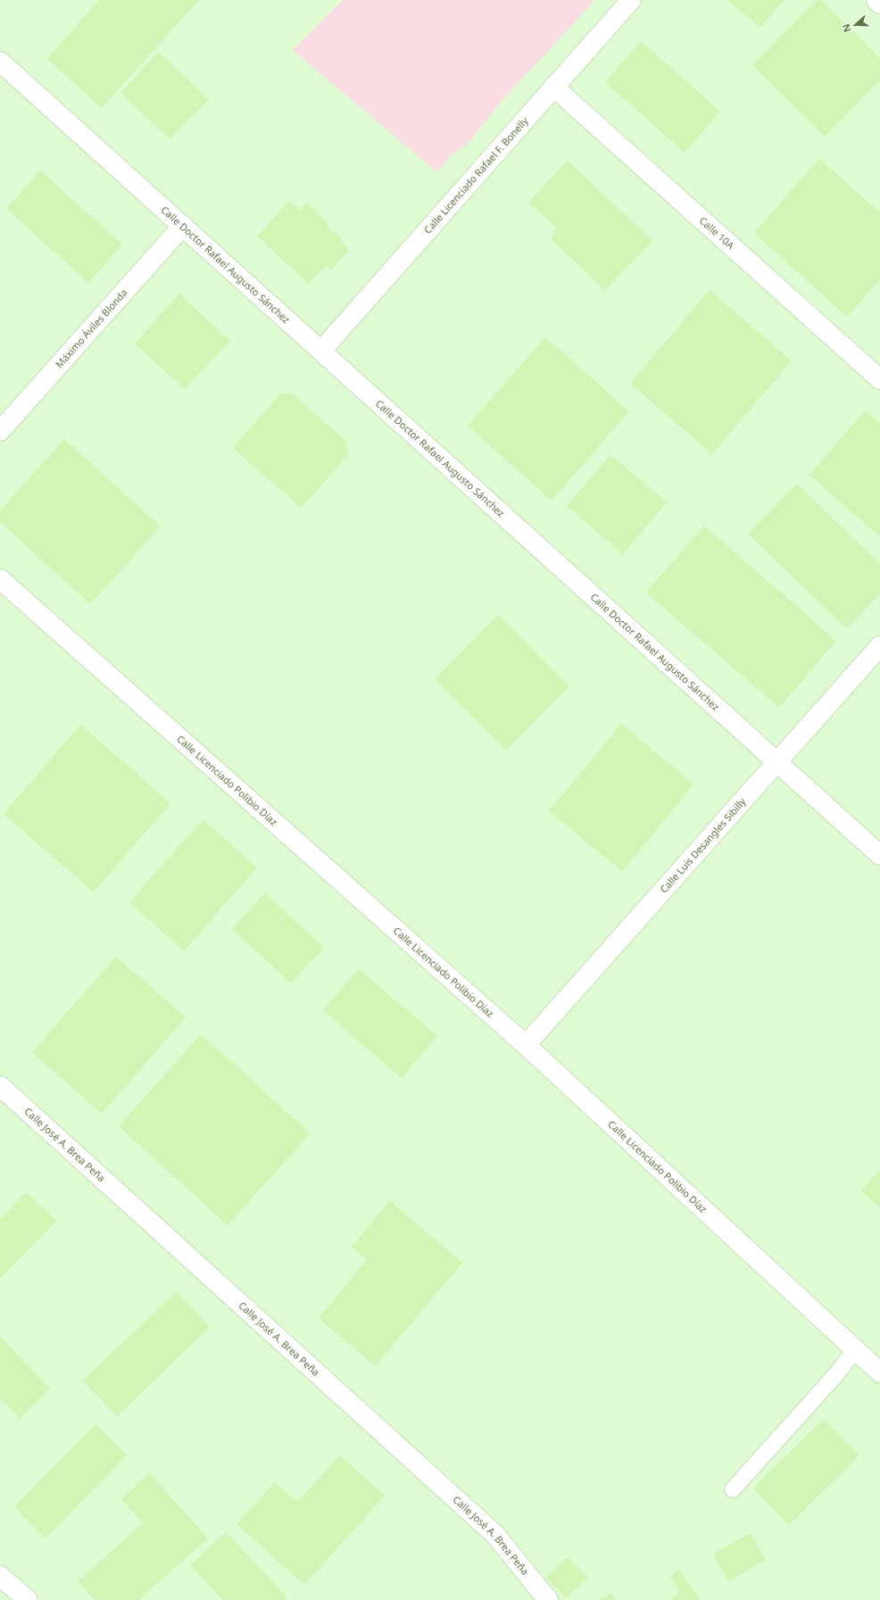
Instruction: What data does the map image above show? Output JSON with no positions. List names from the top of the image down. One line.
{"streets":{"street":["Calle Licenciado Rafael F. Bonelly","Calle 10A","Calle Doctor Rafael Augusto Sánchez","Máximo Áviles Blonda","Calle Licenciado Polibio Díaz","Calle Luis Desangles Sibilly","Calle José A. Brea Peña"]},"crossings":[["Calle Licenciado Rafael F. Bonelly","Calle 10A"],["Calle Licenciado Rafael F. Bonelly","Calle Doctor Rafael Augusto Sánchez"],["Calle Doctor Rafael Augusto Sánchez","Máximo Áviles Blonda"],["Calle Doctor Rafael Augusto Sánchez","Calle Luis Desangles Sibilly"],["Calle Licenciado Polibio Díaz","Calle Luis Desangles Sibilly"]],"north":"left"}
